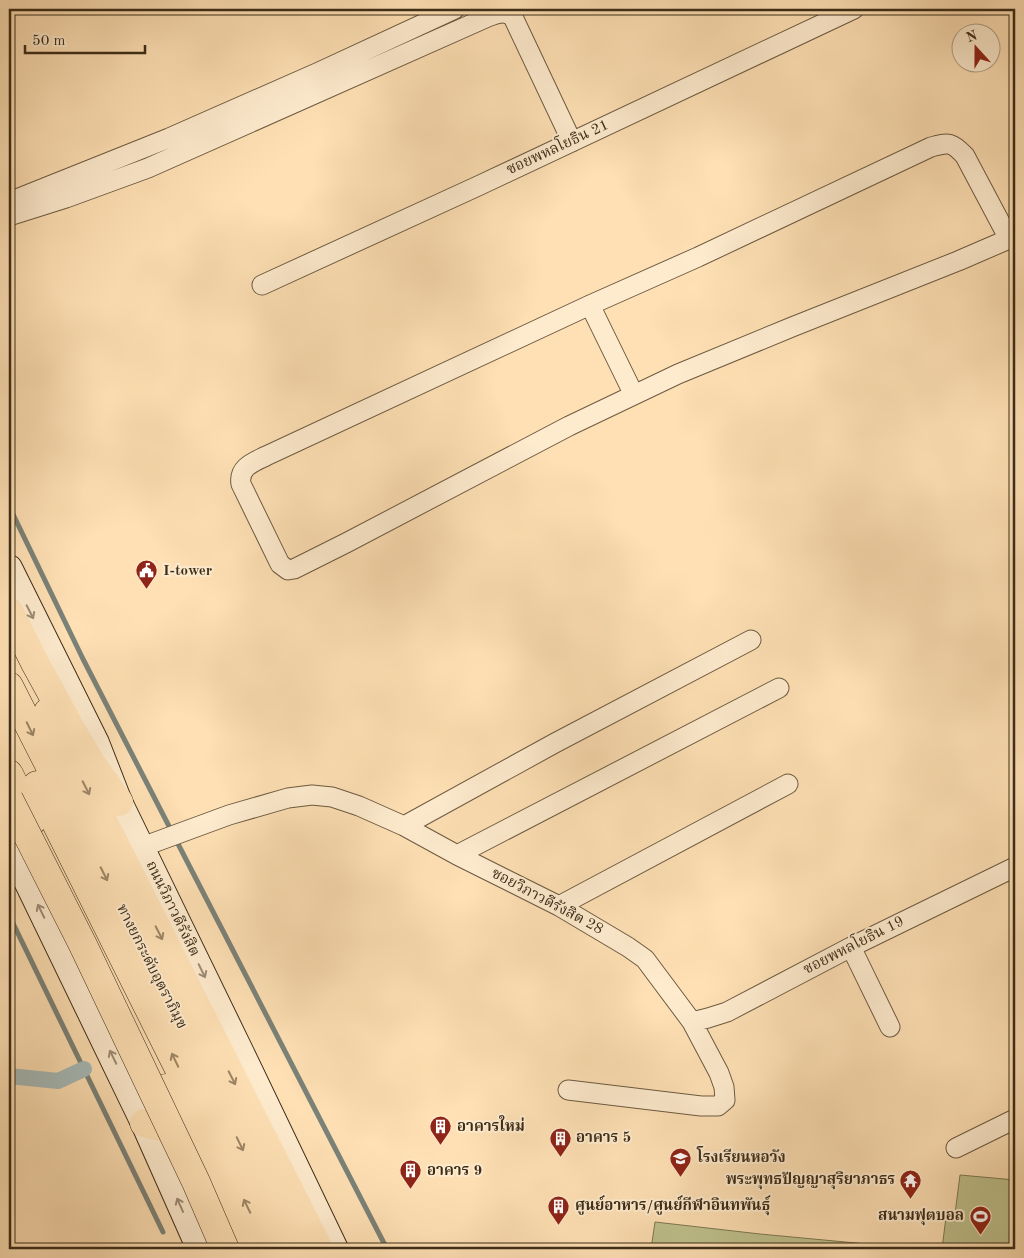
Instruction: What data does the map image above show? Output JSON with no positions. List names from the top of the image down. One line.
{"streets":{"highway":["ถนนวิภาวดีรังสิต","ทางยกระดับอุตราภิมุข"],"street":["ซอยพหลโยธิน 21","ซอยวิภาวดีรังสิต 28","ซอยพหลโยธิน 19"]},"crossings":[["ซอยวิภาวดีรังสิต 28","ถนนวิภาวดีรังสิต"],["ซอยวิภาวดีรังสิต 28","ซอยพหลโยธิน 19"]],"places":{"public building":["I-tower"],"building":["อาคารใหม่","อาคาร 5","อาคาร 9","ศูนย์อาหาร/ศูนย์กีฬาอินทพันธุ์"],"school or university":["โรงเรียนหอวัง"],"temple":["พระพุทธปัญญาสุริยาภาธร"],"sports":["สนามฟุตบอล"]},"scale_bar":"50 m","north":"top"}
